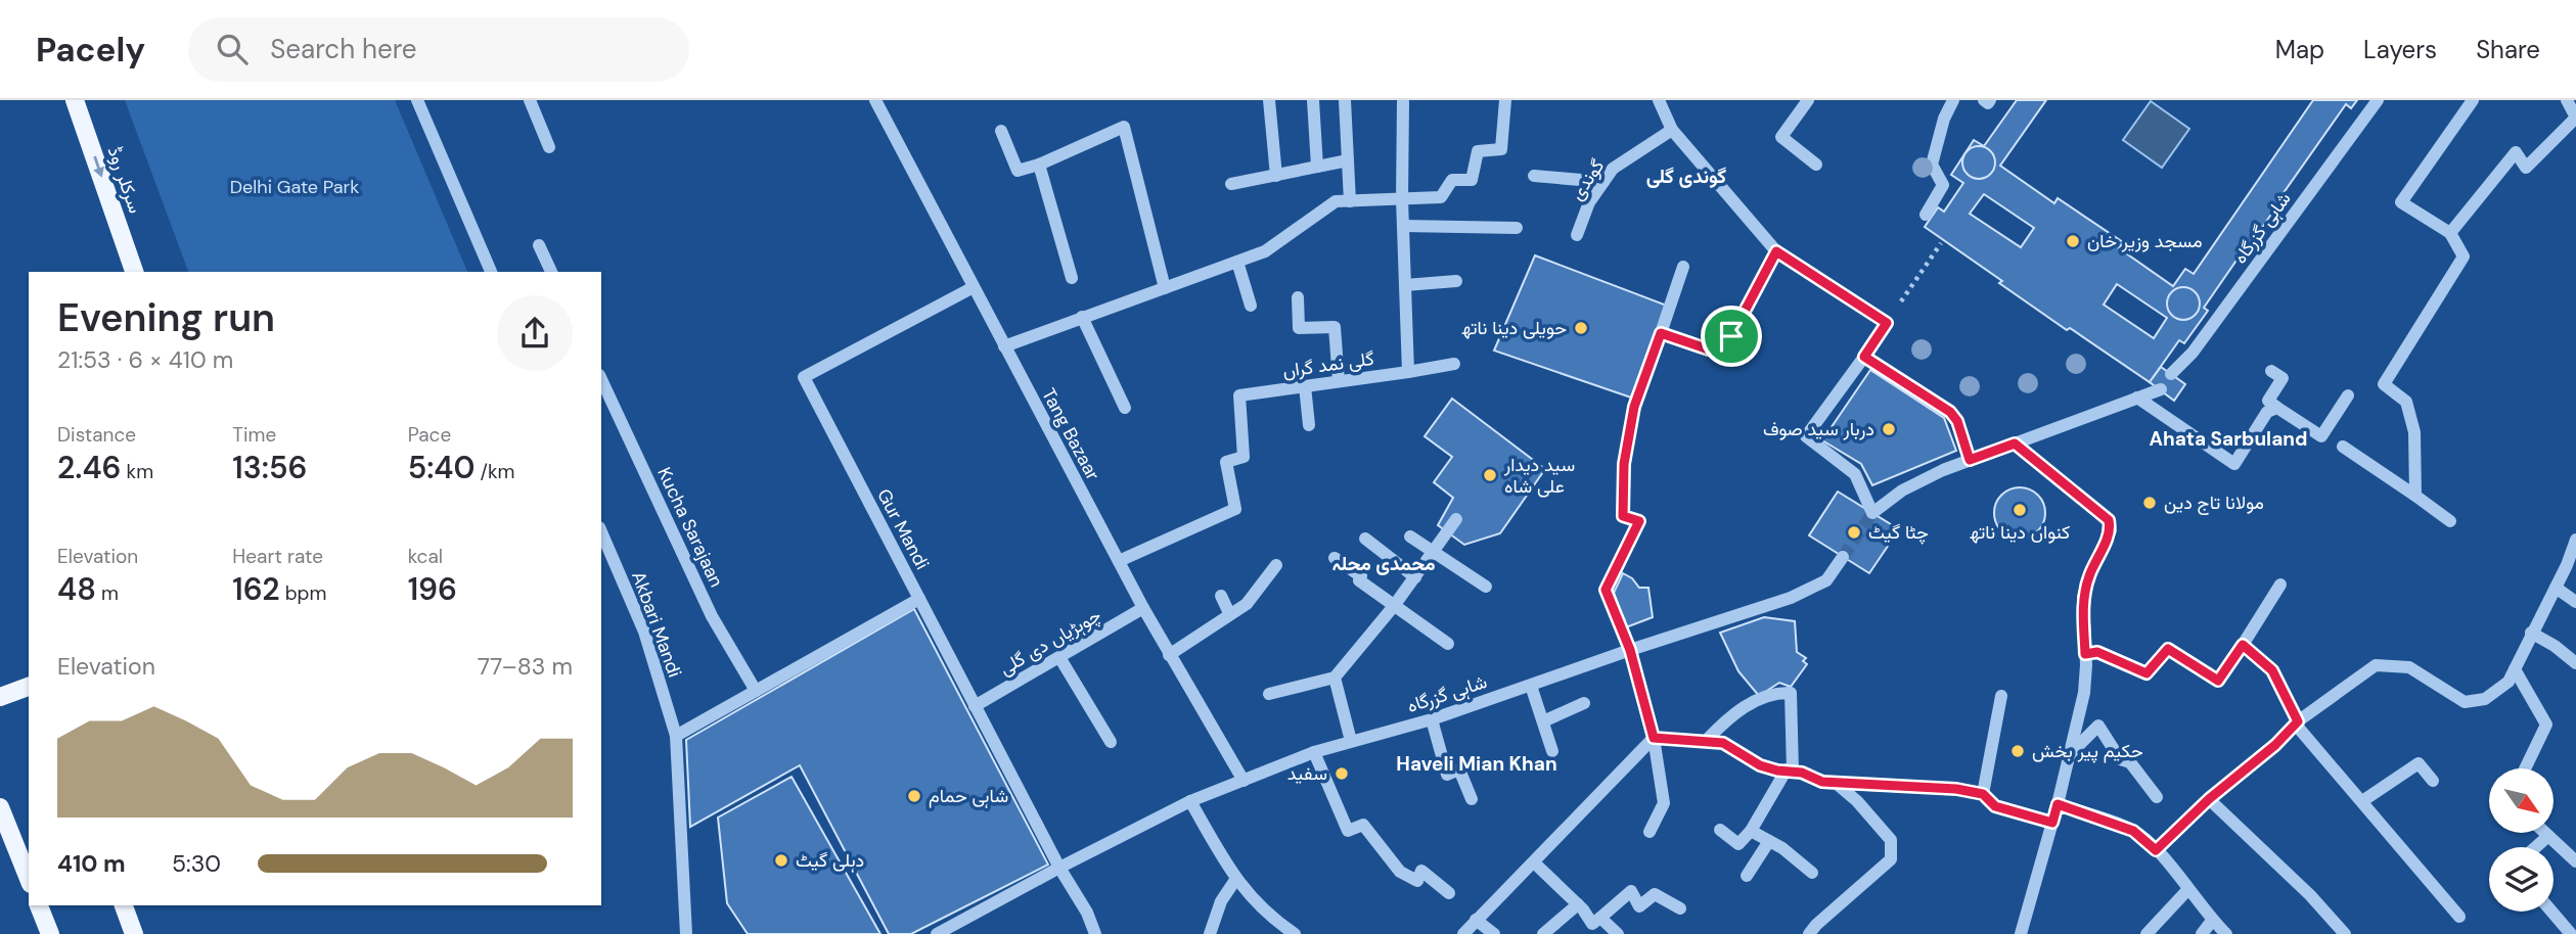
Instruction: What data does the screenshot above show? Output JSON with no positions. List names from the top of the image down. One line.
{"streets":{"main road":["سرکلر روڈ"],"street":["گوندی","شاہی گزرگاہ","گلی نمد گراں","Tang Bazaar","Kucha Sarajaan","Gur Mandi","Akbari Mandi","چوہڑیاں دی گلی"]},"crossings":[["شاہی گزرگاہ","Tang Bazaar"],["شاہی گزرگاہ","Gur Mandi"],["گلی نمد گراں","Tang Bazaar"],["Tang Bazaar","Gur Mandi"],["Tang Bazaar","چوہڑیاں دی گلی"],["Gur Mandi","چوہڑیاں دی گلی"]],"one_way":["سرکلر روڈ"],"districts":["گوندی گلی","Ahata Sarbuland","محمدی محلہ","Haveli Mian Khan"],"parks":["Delhi Gate Park"],"places":["مسجد وزیر خان","حویلی دینا ناتھ","دربار سید صوف","سید دیدار علی شاہ","مولانا تاج دین","کنواں دینا ناتھ","چٹا گیٹ","حکیم پیر بخش","سفید","شاہی حمام","دہلی گیٹ"],"north":"bottom right","page":{"header":"Pacely","search":"Search here","nav":["Map","Layers","Share"],"heading":["Evening run","21:53 · 6 × 410 m"],"stats":[["Distance","2.46 km"],["Time","13:56"],["Pace","5:40 /km"],["Elevation","48 m"],["Heart rate","162 bpm"],["kcal","196"]],"chart":["Elevation","77–83 m"],"list":[{"name":"410 m","note":"5:30"}]}}
